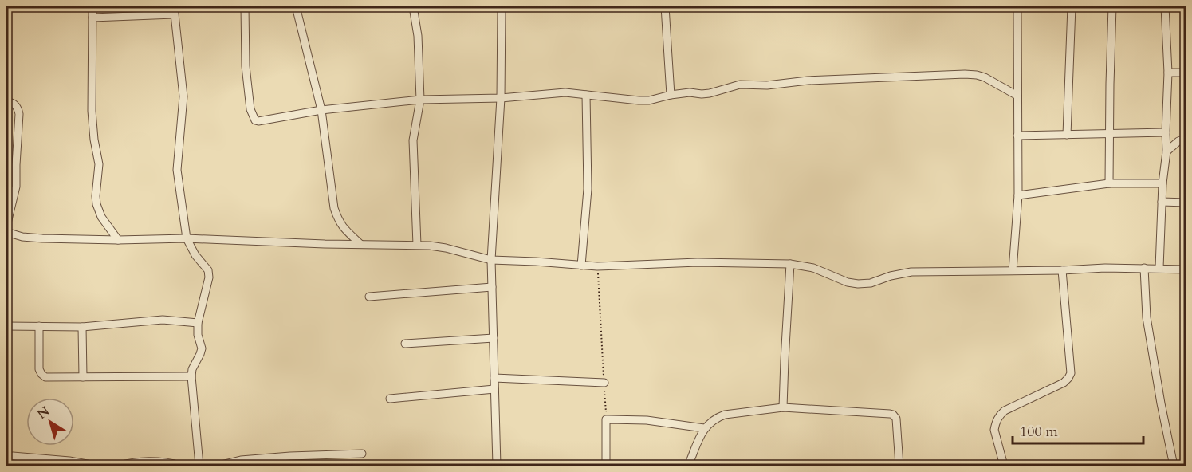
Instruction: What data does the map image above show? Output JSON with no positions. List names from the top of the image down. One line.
{"scale_bar":"100 m","north":"top left"}
